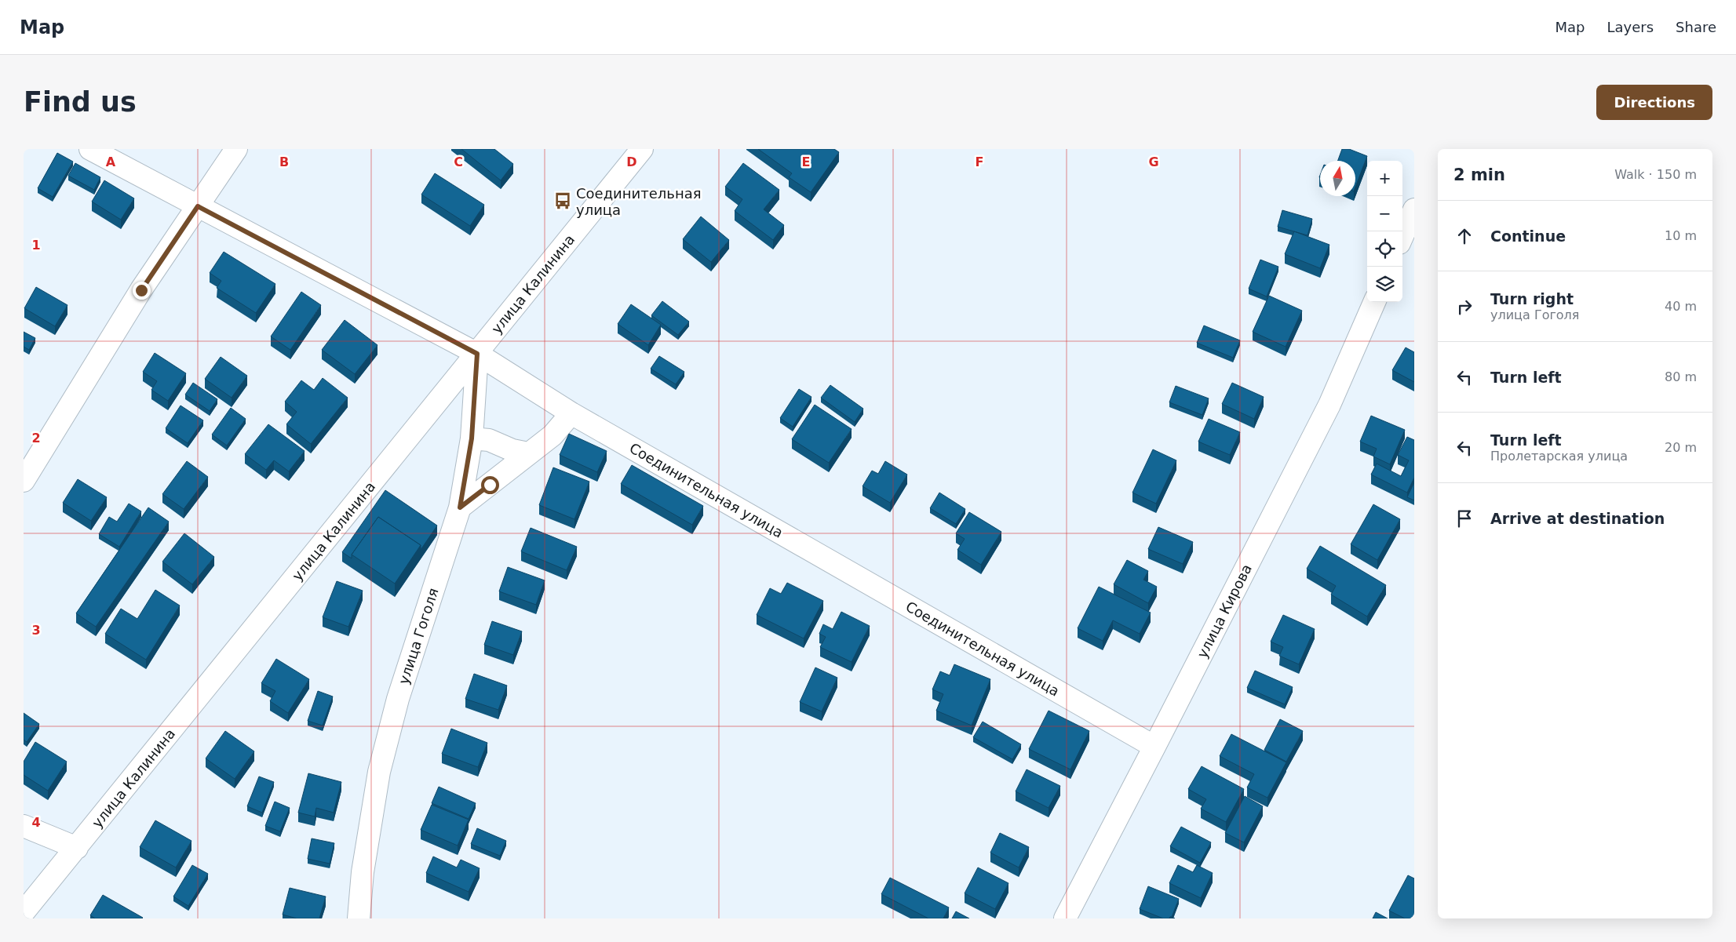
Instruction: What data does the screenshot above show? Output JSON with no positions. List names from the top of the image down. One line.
{"streets":{"street":["улица Калинина","Соединительная улица","улица Кирова","улица Гоголя"]},"crossings":[["улица Калинина","Соединительная улица"],["улица Калинина","улица Гоголя"],["Соединительная улица","улица Кирова"],["Соединительная улица","улица Гоголя"]],"places":{"bus stop":["Соединительная улица"]},"north":"top","page":{"header":"Map","nav":["Map","Layers","Share"],"buttons":"Directions","title":"Find us","heading":["2 min","Walk · 150 m"],"map_buttons":["+","−"],"list":[["Continue","10 m"],["Turn right","улица Гоголя","40 m"],["Turn left","80 m"],["Turn left","Пролетарская улица","20 m"],"Arrive at destination"]},"grid":{"columns":["A","B","C","D","E","F","G"],"rows":["1","2","3","4"]}}
